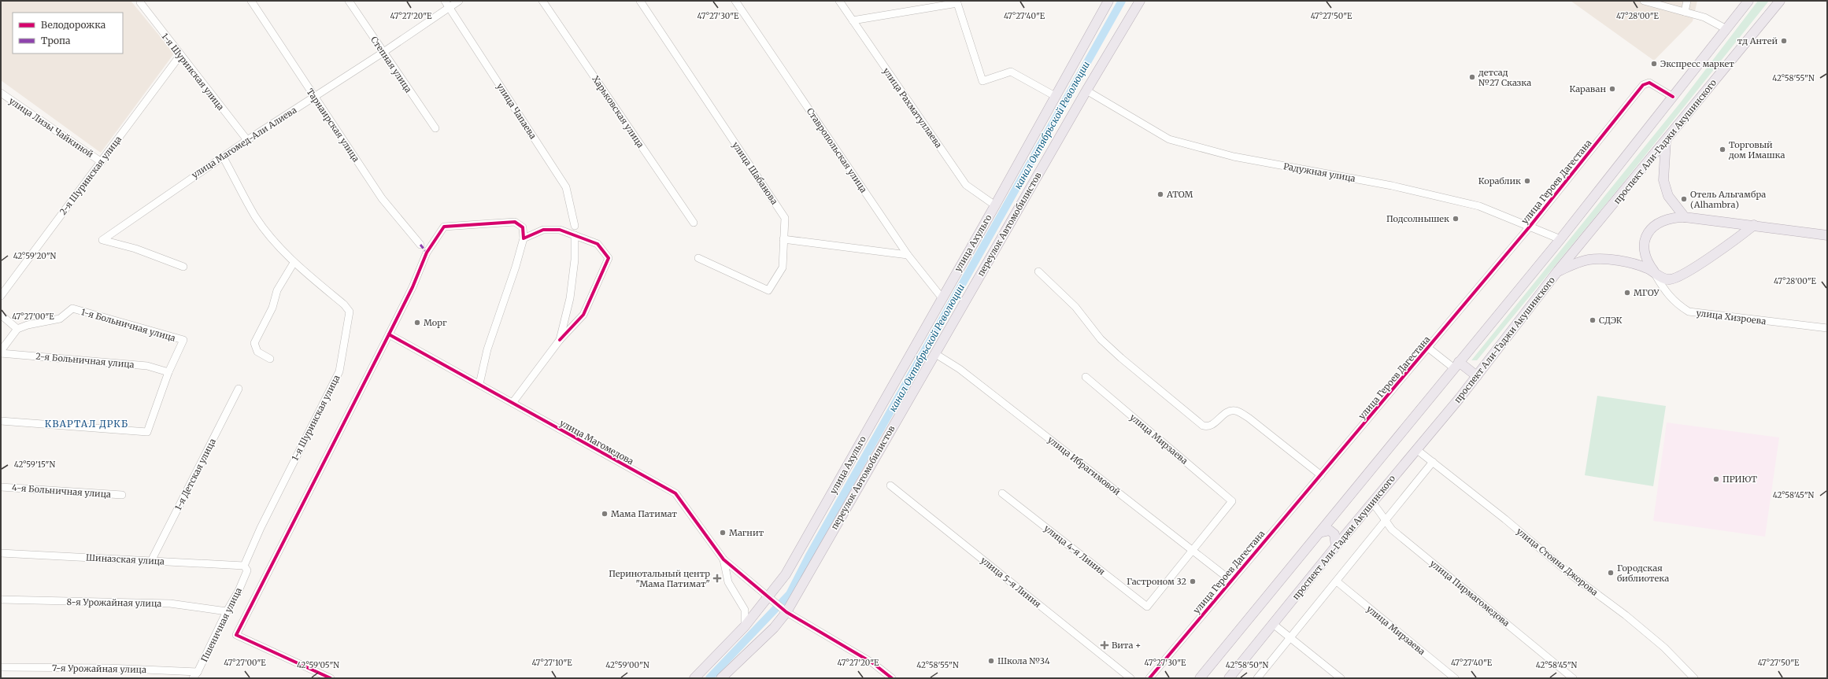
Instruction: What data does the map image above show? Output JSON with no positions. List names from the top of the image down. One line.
{"streets":{"main road":["проспект Али-Гаджи Акушинского","переулок Автомобилистов","улица Ахульго"],"street":["Степная улица","1-я Шуринская улица","улица Рахматуллаева","улица Чапаева","Харьковская улица","Тарнаирская улица","улица Лизы Чайкиной","улица Магомед-Али Алиева","Ставропольская улица","Радужная улица","улица Шабанова","2-я Шуринская улица","улица Героев Дагестана","улица Хизроева","1-я Больничная улица","2-я Больничная улица","улица Мирзаева","улица Магомедова","улица Ибрагимовой","1-я Детская улица","4-я Больничная улица","улица 4-я Линия","Шиназская улица","улица Стояна Джорова","улица 5-я Линия","улица Пирмагомедова","8-я Урожайная улица","Пшеничная улица","7-я Урожайная улица"]},"crossings":[["Степная улица","улица Магомед-Али Алиева"],["1-я Шуринская улица","улица Магомед-Али Алиева"],["1-я Шуринская улица","2-я Шуринская улица"],["1-я Шуринская улица","Шиназская улица"],["1-я Шуринская улица","Пшеничная улица"],["улица Рахматуллаева","улица Ахульго"],["улица Чапаева","улица Магомед-Али Алиева"],["Тарнаирская улица","улица Магомед-Али Алиева"],["улица Лизы Чайкиной","2-я Шуринская улица"],["проспект Али-Гаджи Акушинского","улица Стояна Джорова"],["проспект Али-Гаджи Акушинского","улица Пирмагомедова"],["Ставропольская улица","улица Ахульго"],["Радужная улица","улица Героев Дагестана"],["Радужная улица","переулок Автомобилистов"],["улица Героев Дагестана","улица Ибрагимовой"],["переулок Автомобилистов","улица Магомедова"],["переулок Автомобилистов","улица Ибрагимовой"],["улица Ахульго","улица Магомедова"],["1-я Больничная улица","2-я Больничная улица"],["улица Мирзаева","улица Ибрагимовой"],["улица Мирзаева","улица 4-я Линия"],["улица Ибрагимовой","улица 4-я Линия"],["1-я Детская улица","Шиназская улица"],["Шиназская улица","Пшеничная улица"],["8-я Урожайная улица","Пшеничная улица"],["Пшеничная улица","7-я Урожайная улица"]],"districts":["КВАРТАЛ ДРКБ"],"water":["канал Октябрьской Революции"],"places":{"other":["тд Антей","Экспресс маркет","детсад №27 Сказка","Караван","Торговый дом Имашка","Кораблик","АТОМ","Отель Альгамбра (Alhambra)","Подсолнышек","МГОУ","СДЭК","Морг","ПРИЮТ","Мама Патимат","Магнит","Городская библиотека","Гастроном 32","Школа №34"],"health":["Перинотальный центр \"Мама Патимат\"","Вита +"]},"legend":["Велодорожка","Тропа"],"coordinates":["47°28'00\"E","47°27'20\"E","47°27'30\"E","47°27'40\"E","47°27'50\"E","42°58'55\"N","42°59'20\"N","47°27'00\"E","42°59'15\"N","42°58'45\"N","47°27'10\"E","42°59'05\"N","42°59'00\"N","42°58'50\"N"]}
